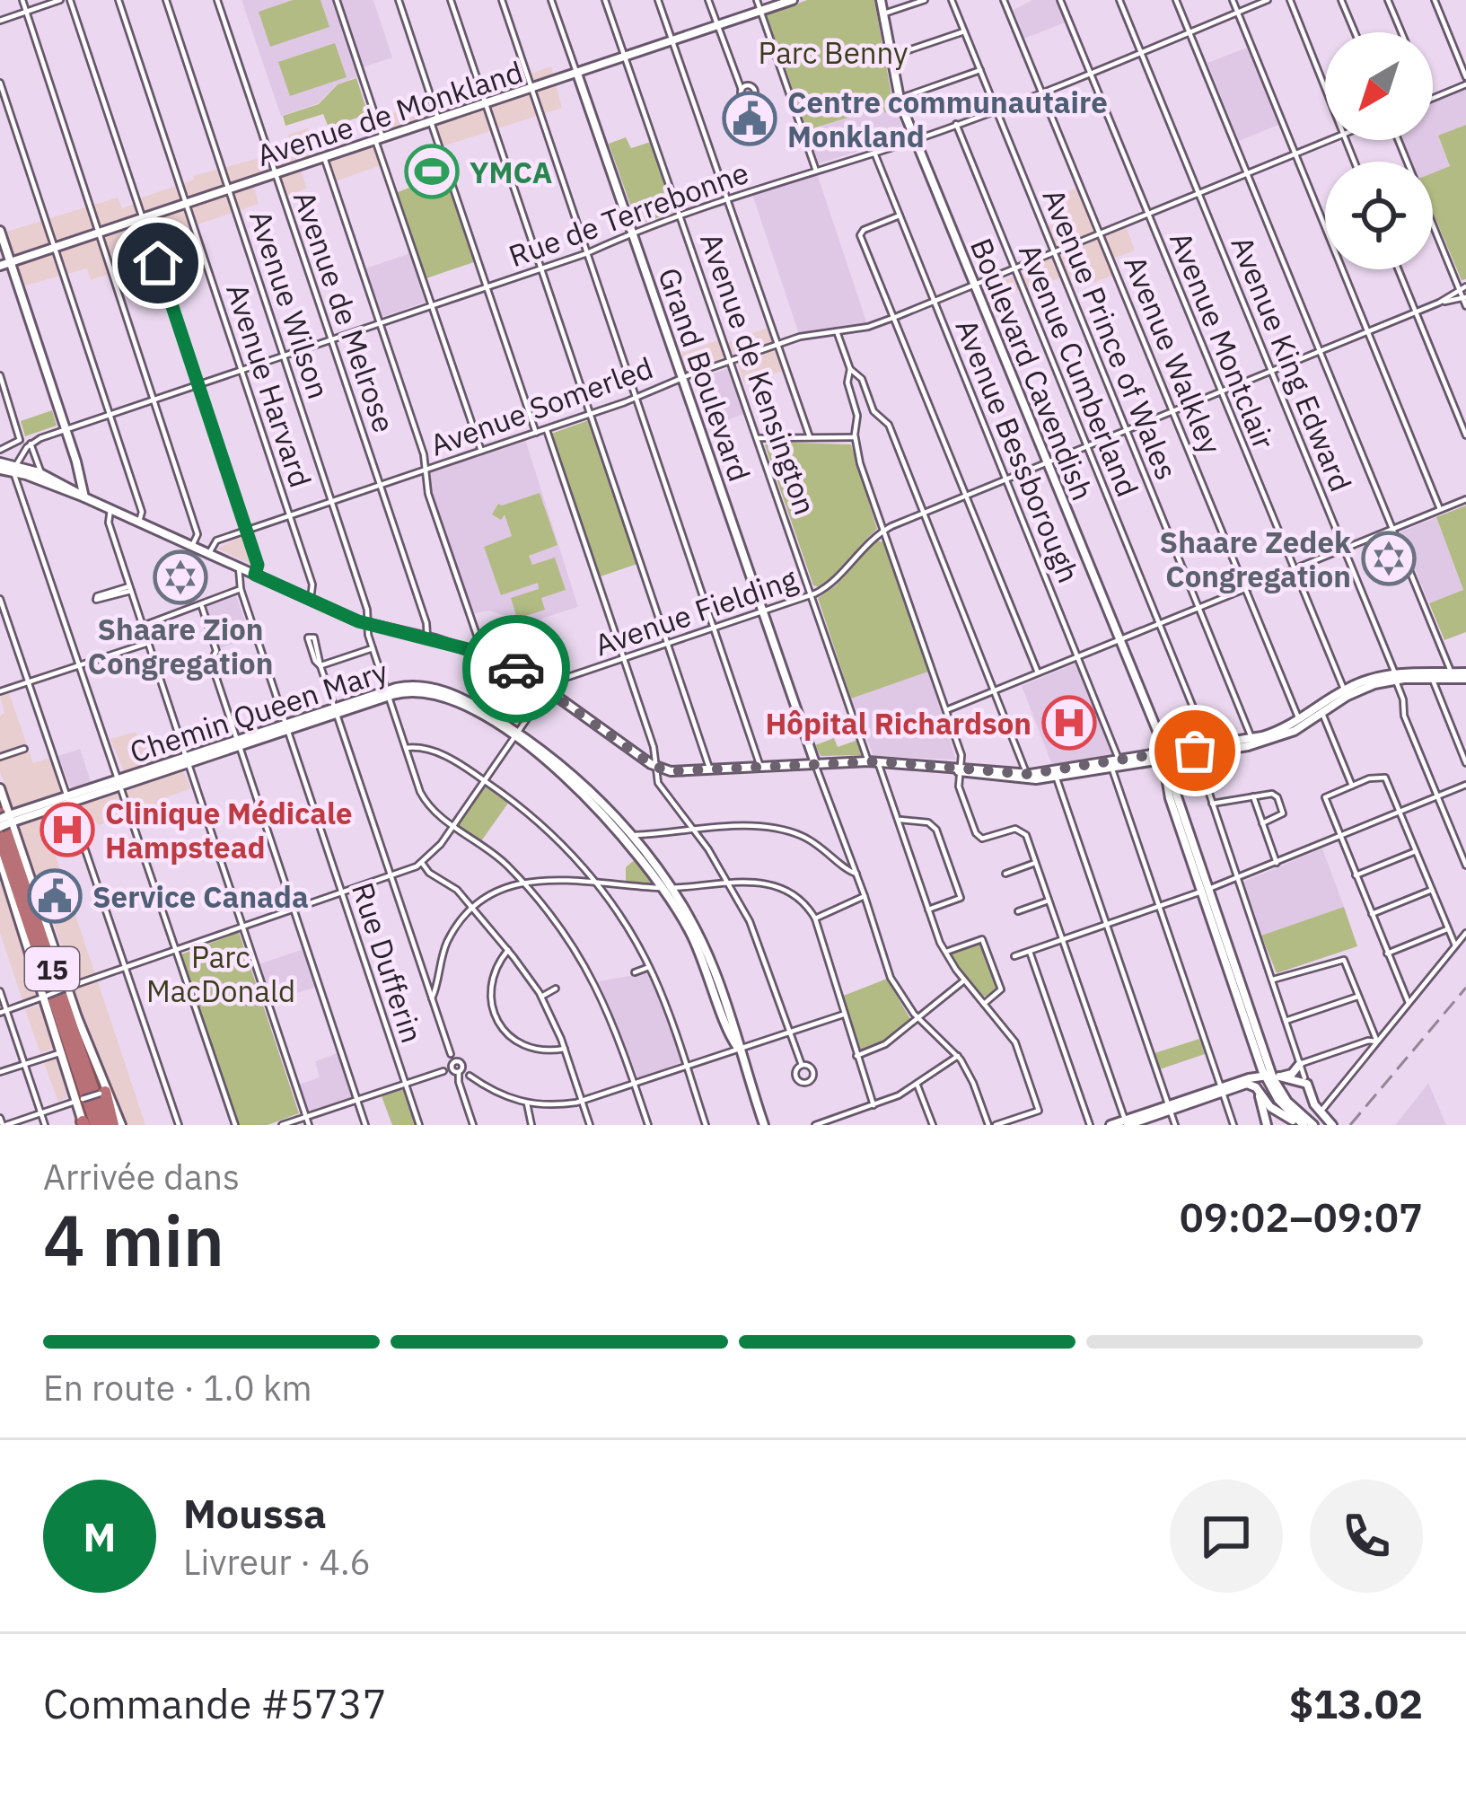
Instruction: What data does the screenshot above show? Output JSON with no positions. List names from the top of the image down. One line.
{"streets":{"highway":["15"],"main road":["Avenue de Monkland","Boulevard Cavendish","Grand Boulevard","Chemin Queen Mary"],"street":["Rue de Terrebonne","Avenue Wilson","Avenue de Melrose","Avenue Prince of Wales","Avenue Montclair","Avenue Walkley","Avenue King Edward","Avenue Cumberland","Avenue de Kensington","Avenue Harvard","Avenue Somerled","Avenue Bessborough","Avenue Fielding","Rue Dufferin"]},"crossings":[["Avenue de Monkland","Avenue Wilson"],["Avenue de Monkland","Avenue de Melrose"],["Avenue de Monkland","Avenue de Kensington"],["Avenue de Monkland","Grand Boulevard"],["Avenue de Monkland","Avenue Harvard"],["Rue de Terrebonne","Avenue Wilson"],["Rue de Terrebonne","Avenue de Melrose"],["Rue de Terrebonne","Avenue Prince of Wales"],["Rue de Terrebonne","Avenue Montclair"],["Rue de Terrebonne","Avenue Walkley"],["Rue de Terrebonne","Avenue King Edward"],["Rue de Terrebonne","Boulevard Cavendish"],["Rue de Terrebonne","Avenue Cumberland"],["Rue de Terrebonne","Avenue de Kensington"],["Rue de Terrebonne","Grand Boulevard"],["Rue de Terrebonne","Avenue Harvard"],["Rue de Terrebonne","Avenue Bessborough"],["Avenue Wilson","Avenue Somerled"],["Avenue Wilson","Chemin Queen Mary"],["Avenue de Melrose","Avenue Somerled"],["Avenue Prince of Wales","Avenue Somerled"],["Avenue Prince of Wales","Avenue Fielding"],["Avenue Montclair","Avenue Somerled"],["Avenue Montclair","Avenue Fielding"],["Avenue Walkley","Avenue Somerled"],["Avenue Walkley","Avenue Fielding"],["Avenue King Edward","Avenue Somerled"],["Avenue King Edward","Avenue Fielding"],["Boulevard Cavendish","Avenue Somerled"],["Boulevard Cavendish","Avenue Fielding"],["Avenue Cumberland","Avenue Somerled"],["Avenue Cumberland","Avenue Fielding"],["Avenue de Kensington","Avenue Somerled"],["Avenue de Kensington","Avenue Fielding"],["Grand Boulevard","Avenue Somerled"],["Grand Boulevard","Avenue Fielding"],["Avenue Harvard","Avenue Somerled"],["Avenue Somerled","Avenue Bessborough"],["Avenue Bessborough","Avenue Fielding"],["Chemin Queen Mary","Rue Dufferin"],["Chemin Queen Mary","15"]],"parks":["Parc Benny","Parc MacDonald"],"places":{"public building":["Centre communautaire Monkland","Service Canada"],"sports":["YMCA"],"synagogue":["Shaare Zedek Congregation","Shaare Zion Congregation"],"hospital":["Hôpital Richardson","Clinique Médicale Hampstead"]},"north":"bottom left","page":{"heading":["4 min","Arrivée dans","09:02–09:07"],"panel":["Moussa","Livreur · 4.6","Commande #5737","$13.02"],"bar":"En route · 1.0 km","round":"M"}}
